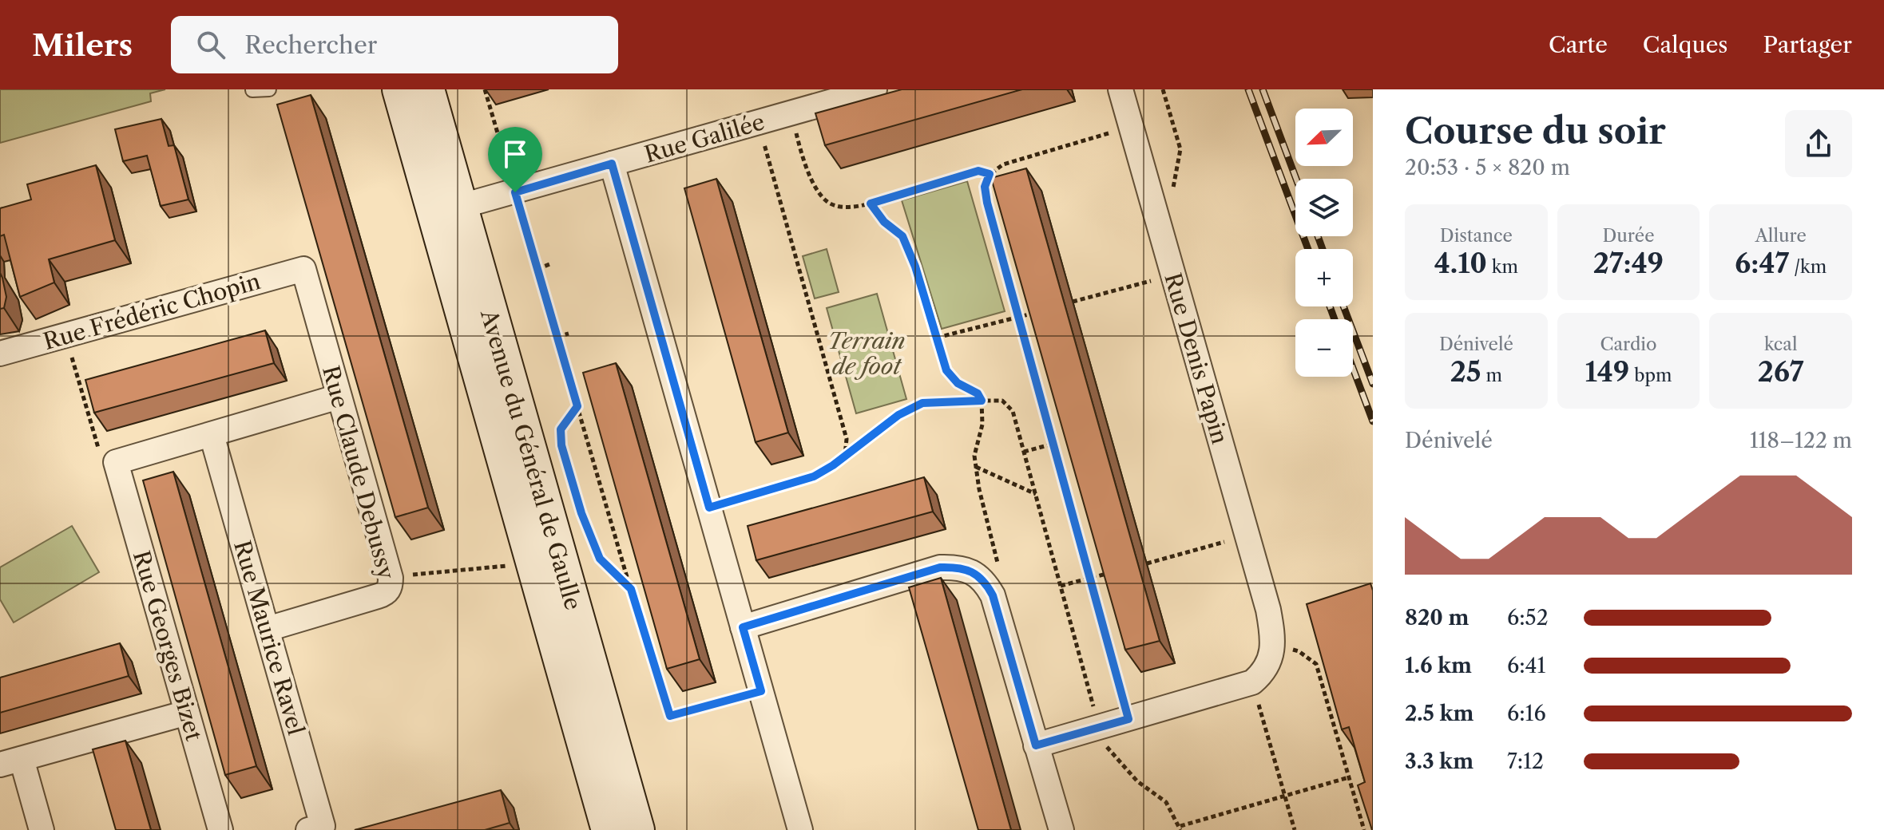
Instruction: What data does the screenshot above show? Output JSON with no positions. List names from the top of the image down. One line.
{"streets":{"main road":["Avenue du Général de Gaulle"],"street":["Rue Galilée","Rue Frédéric Chopin","Rue Denis Papin","Rue Claude Debussy","Rue Maurice Ravel","Rue Georges Bizet"]},"crossings":[["Rue Galilée","Avenue du Général de Gaulle"],["Rue Frédéric Chopin","Rue Claude Debussy"],["Rue Claude Debussy","Rue Maurice Ravel"]],"parks":["Terrain de foot"],"north":"bottom left","page":{"header":"Milers","search":"Rechercher","nav":["Carte","Calques","Partager"],"heading":["Course du soir","20:53 · 5 × 820 m"],"map_buttons":["+","−"],"stats":[["Distance","4.10 km"],["Durée","27:49"],["Allure","6:47 /km"],["Dénivelé","25 m"],["Cardio","149 bpm"],["kcal","267"]],"chart":["Dénivelé","118–122 m"],"list":[{"name":"820 m","note":"6:52"},{"name":"1.6 km","note":"6:41"},{"name":"2.5 km","note":"6:16"},{"name":"3.3 km","note":"7:12"}]}}
